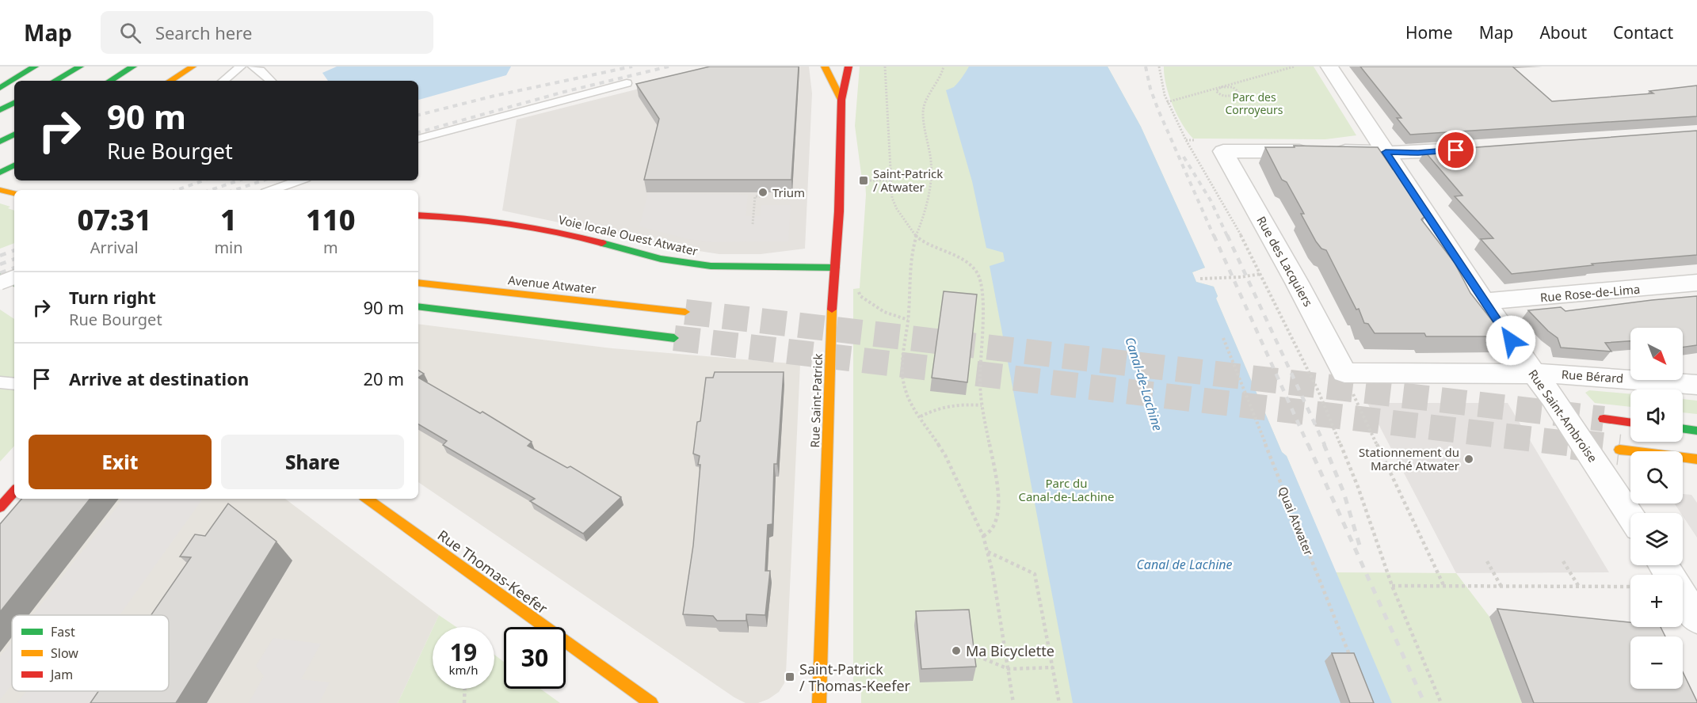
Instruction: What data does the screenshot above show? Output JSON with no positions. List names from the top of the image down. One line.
{"streets":{"main road":["Voie locale Ouest Atwater","Avenue Atwater","Rue Saint-Patrick","Rue Thomas-Keefer"],"street":["Rue des Lacquiers","Rue Rose-de-Lima","Rue Bérard","Rue Saint-Ambroise"],"path":["Quai Atwater"]},"crossings":[["Voie locale Ouest Atwater","Rue Saint-Patrick"],["Rue des Lacquiers","Rue Bérard"],["Rue des Lacquiers","Rue Saint-Ambroise"],["Rue Rose-de-Lima","Rue Saint-Ambroise"],["Rue Bérard","Rue Saint-Ambroise"]],"water":["Canal-de-Lachine","Canal de Lachine"],"parks":["Parc des Corroyeurs","Parc du Canal-de-Lachine"],"places":{"transit":["Saint-Patrick / Atwater","Saint-Patrick / Thomas-Keefer"],"other":["Trium","Stationnement du Marché Atwater","Ma Bicyclette"]},"legend":["Fast","Slow","Jam"],"north":"bottom right","page":{"header":"Map","search":"Search here","nav":["Home","Map","About","Contact"],"turn":["90 m","Rue Bourget"],"eta":["07:31","Arrival","1","min","110","m"],"list":[{"name":"Turn right","note":"Rue Bourget","value":"90 m"},{"name":"Arrive at destination","value":"20 m"}],"map_buttons":["+","−"],"buttons":["Exit","Share"],"speed":"19 km/h","limit":"30"}}
